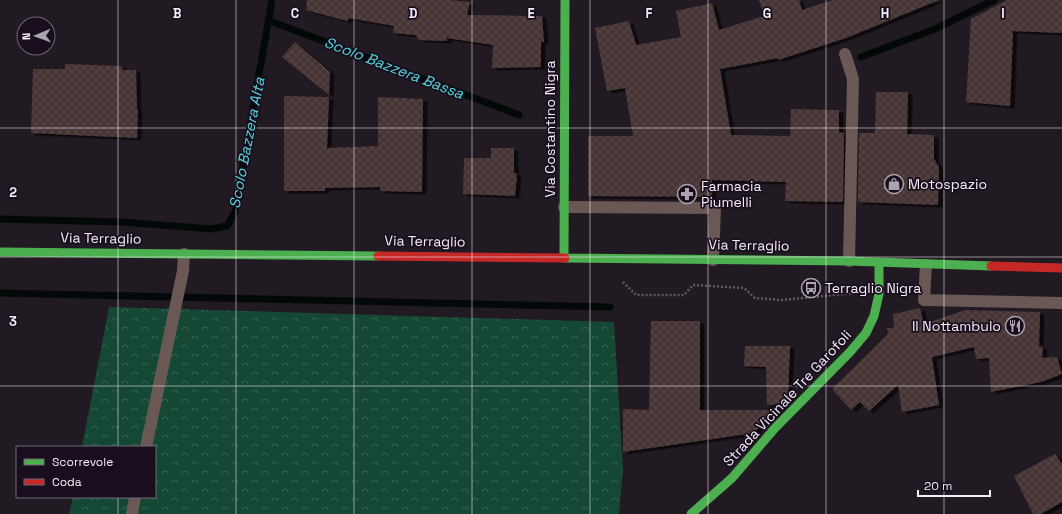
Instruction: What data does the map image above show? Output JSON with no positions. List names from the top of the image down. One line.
{"streets":{"main road":["Via Costantino Nigra","Via Terraglio","Strada Vicinale Tre Garofoli"]},"crossings":[["Via Costantino Nigra","Via Terraglio"],["Via Terraglio","Strada Vicinale Tre Garofoli"]],"water":["Scolo Bazzera Bassa","Scolo Bazzera Alta"],"places":{"shop":["Motospazio"],"pharmacy":["Farmacia Piumelli"],"bus stop":["Terraglio Nigra"],"restaurant":["Il Nottambulo"]},"legend":["Scorrevole","Coda"],"scale_bar":"20 m","north":"left","grid":{"columns":["B","C","D","E","F","G","H","I"],"rows":["2","3"]}}
